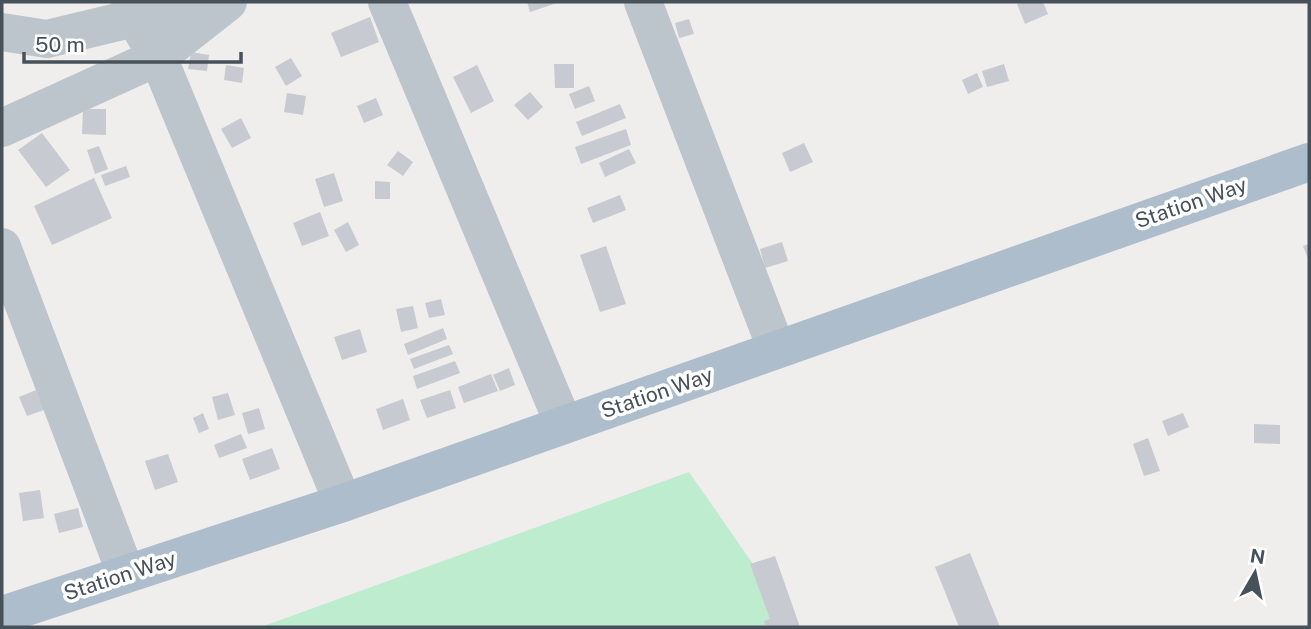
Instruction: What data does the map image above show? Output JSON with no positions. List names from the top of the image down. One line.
{"streets":{"main road":["Station Way"]},"scale_bar":"50 m","north":"top"}
